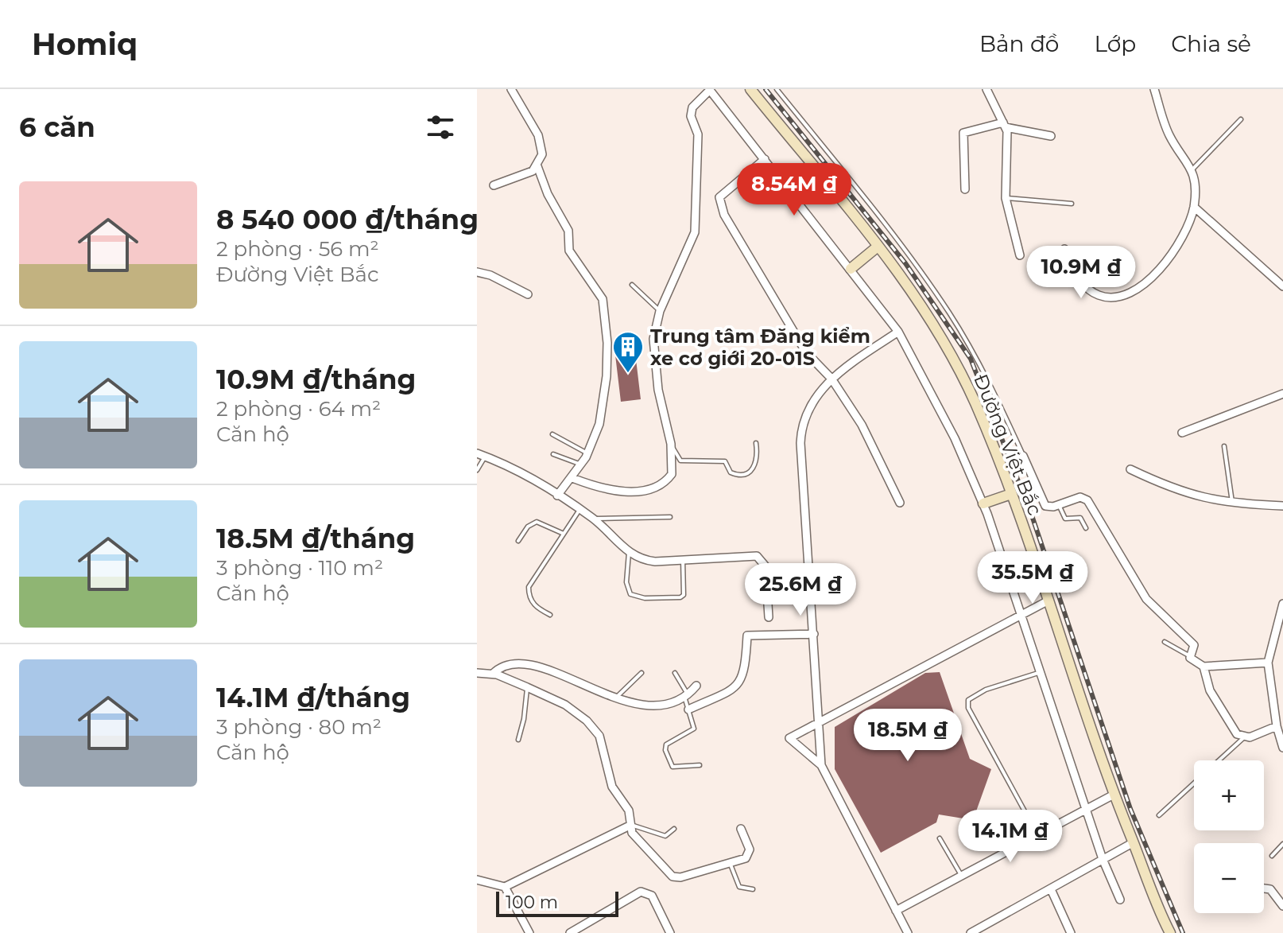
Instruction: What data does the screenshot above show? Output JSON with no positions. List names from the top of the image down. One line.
{"streets":{"main road":["Đường Việt Bắc"]},"places":{"building":["Trung tâm Đăng kiểm xe cơ giới 20-01S"]},"scale_bar":"100 m","page":{"header":"Homiq","nav":["Bản đồ","Lớp","Chia sẻ"],"heading":"6 căn","price":["8.54M ₫","10.9M ₫","35.5M ₫","25.6M ₫","18.5M ₫","14.1M ₫"],"list":[{"name":"8 540 000 ₫/tháng","note":"2 phòng · 56 m² · Đường Việt Bắc"},{"name":"10.9M ₫/tháng","note":"2 phòng · 64 m² · Căn hộ"},{"name":"18.5M ₫/tháng","note":"3 phòng · 110 m² · Căn hộ"},{"name":"14.1M ₫/tháng","note":"3 phòng · 80 m² · Căn hộ"}],"map_buttons":["+","−"],"scale":"100 m"}}
